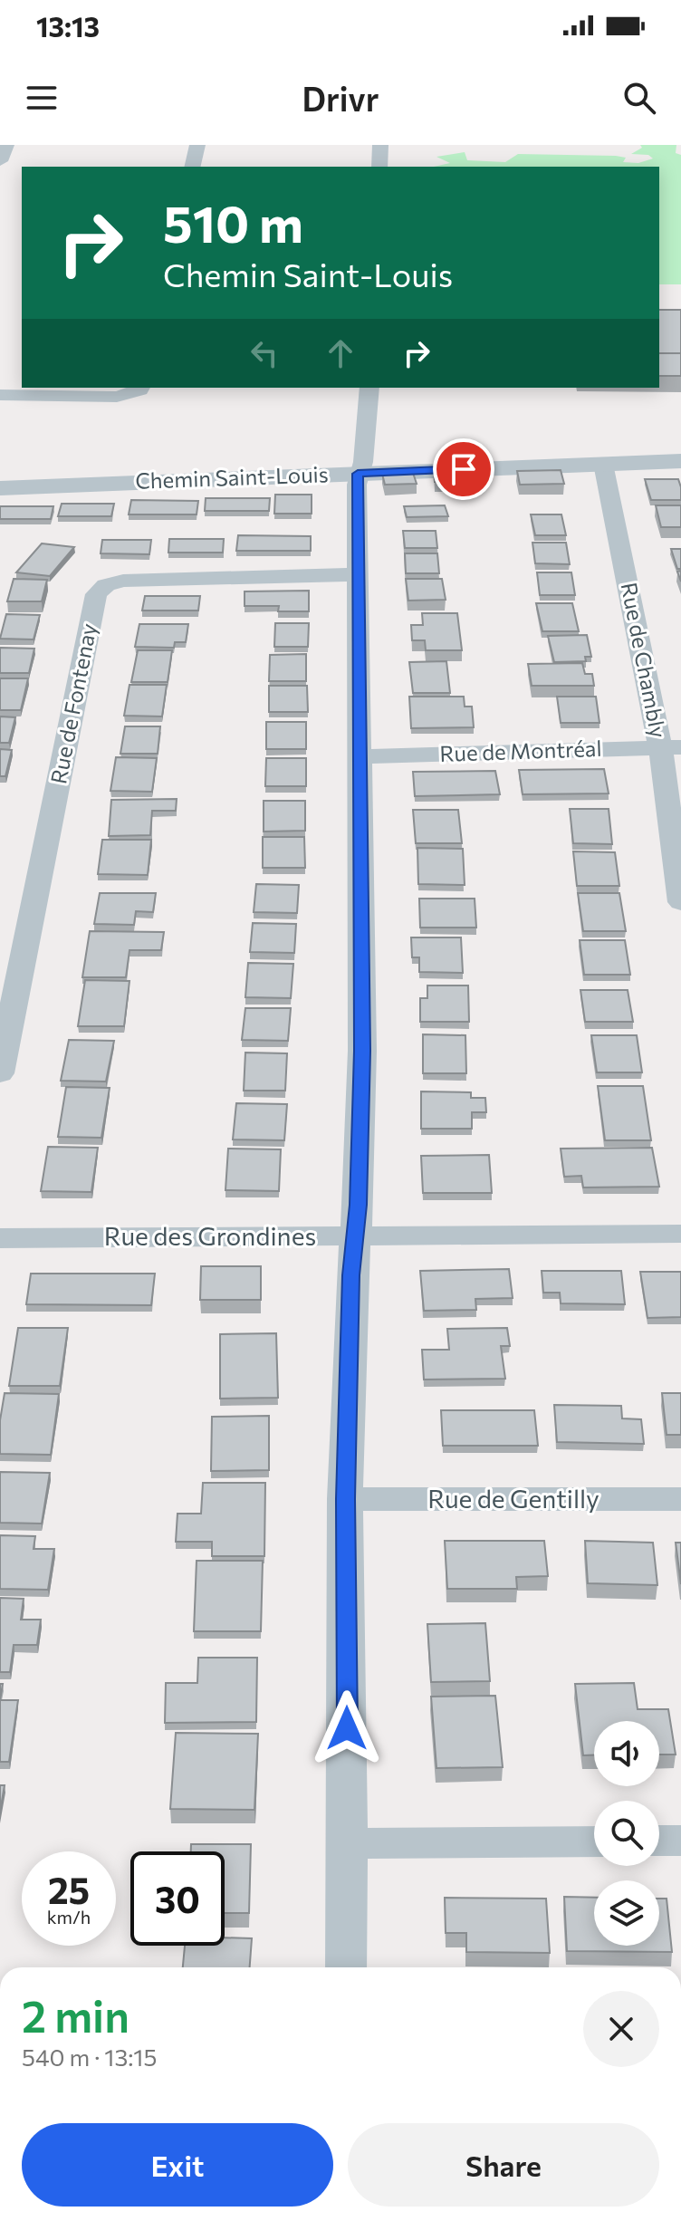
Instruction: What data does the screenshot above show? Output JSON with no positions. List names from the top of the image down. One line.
{"streets":{"street":["Chemin Saint-Louis","Rue de Chambly","Rue de Fontenay","Rue de Montréal","Rue des Grondines","Rue de Gentilly"]},"crossings":[["Chemin Saint-Louis","Rue de Chambly"],["Rue de Chambly","Rue de Montréal"]],"page":{"status":"13:13","header":"Drivr","turn":["510 m","Chemin Saint-Louis"],"speed":"25 km/h","limit":"30","heading":["2 min","540 m · 13:15"],"buttons":["Exit","Share"]}}
